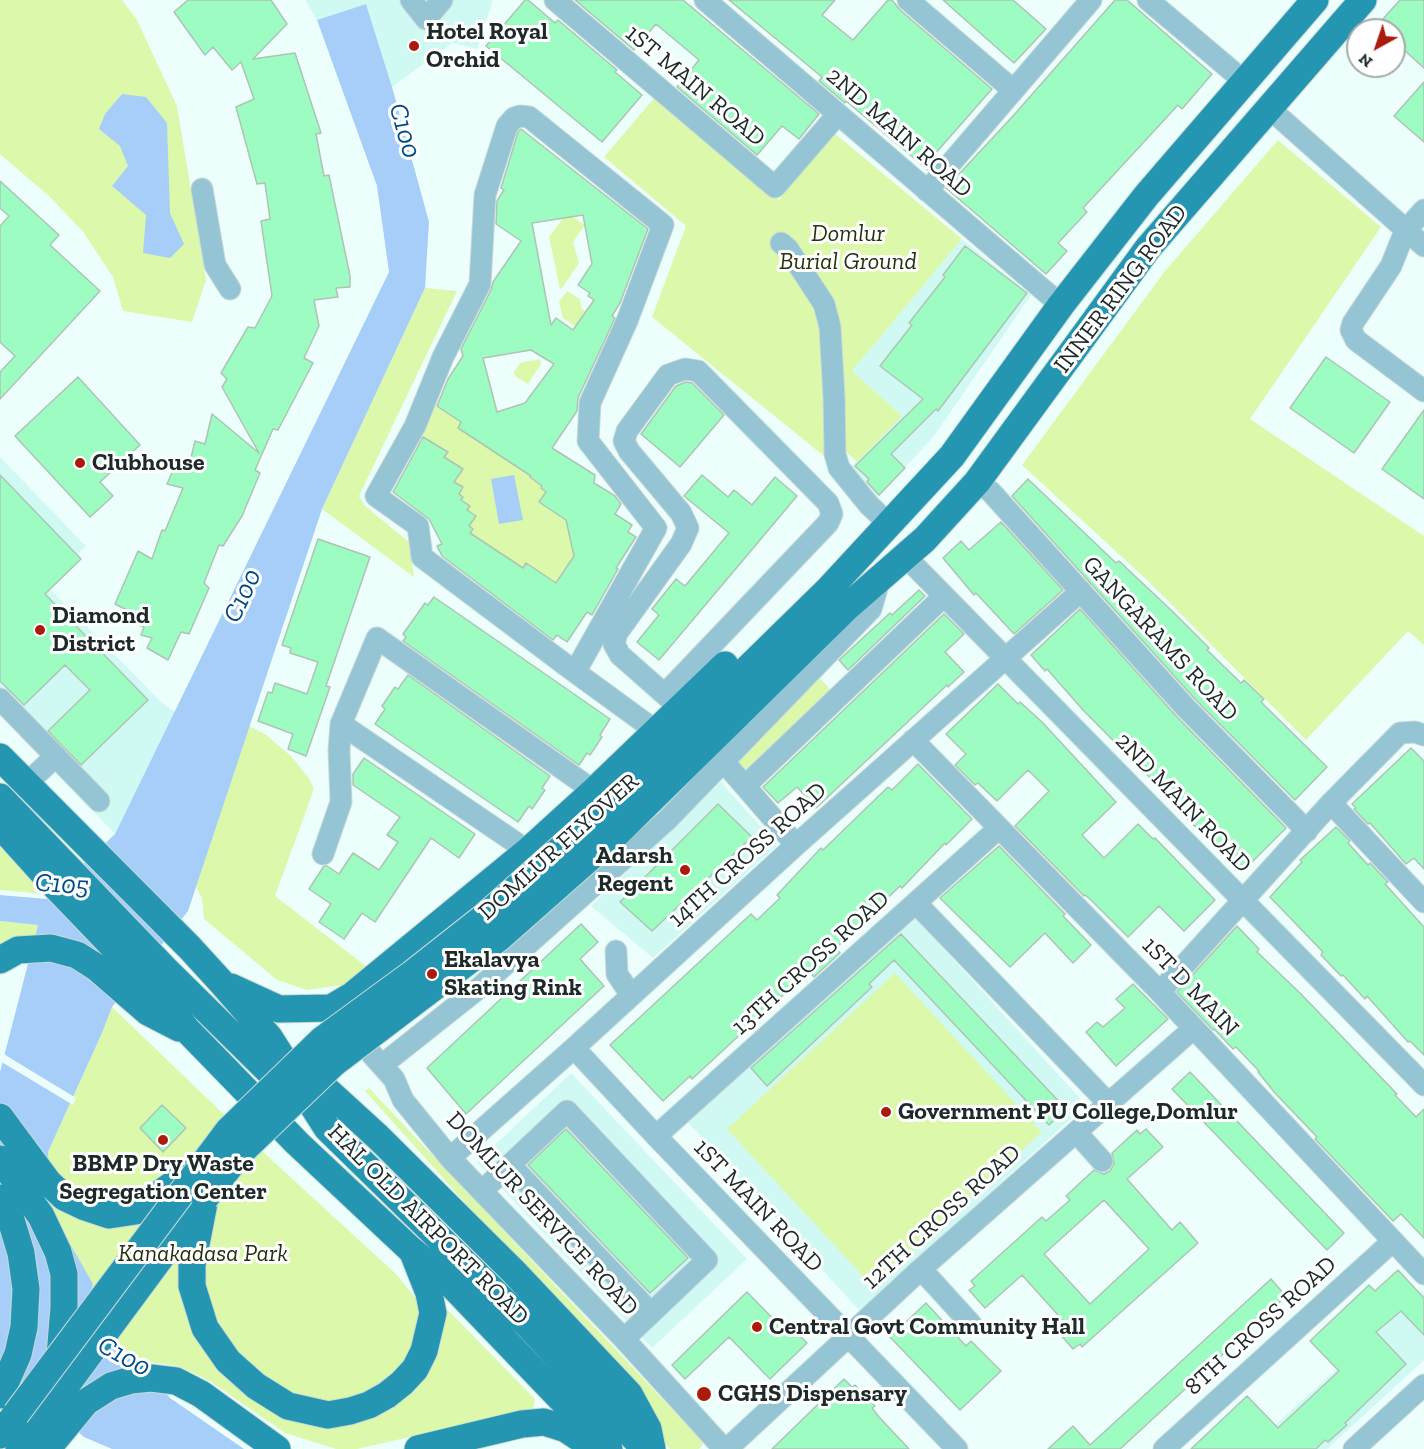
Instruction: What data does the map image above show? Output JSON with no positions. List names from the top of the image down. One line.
{"streets":{"main road":["INNER RING ROAD","DOMLUR FLYOVER","HAL OLD AIRPORT ROAD"],"street":["1ST MAIN ROAD","2ND MAIN ROAD","GANGARAMS ROAD","14TH CROSS ROAD","13TH CROSS ROAD","1ST D MAIN","DOMLUR SERVICE ROAD","12TH CROSS ROAD","8TH CROSS ROAD"]},"crossings":[["1ST MAIN ROAD","2ND MAIN ROAD"],["1ST MAIN ROAD","14TH CROSS ROAD"],["1ST MAIN ROAD","13TH CROSS ROAD"],["1ST MAIN ROAD","12TH CROSS ROAD"],["2ND MAIN ROAD","INNER RING ROAD"],["2ND MAIN ROAD","14TH CROSS ROAD"],["INNER RING ROAD","GANGARAMS ROAD"],["INNER RING ROAD","DOMLUR FLYOVER"],["GANGARAMS ROAD","14TH CROSS ROAD"],["14TH CROSS ROAD","1ST D MAIN"],["14TH CROSS ROAD","DOMLUR SERVICE ROAD"],["13TH CROSS ROAD","1ST D MAIN"],["1ST D MAIN","12TH CROSS ROAD"],["1ST D MAIN","8TH CROSS ROAD"],["DOMLUR SERVICE ROAD","12TH CROSS ROAD"]],"water":["C100","C105"],"parks":["Domlur Burial Ground","Kanakadasa Park"],"places":["Hotel Royal Orchid","Clubhouse","Diamond District","Adarsh Regent","Ekalavya Skating Rink","Government PU College,Domlur","BBMP Dry Waste Segregation Center","Central Govt Community Hall","CGHS Dispensary"],"north":"bottom left"}
